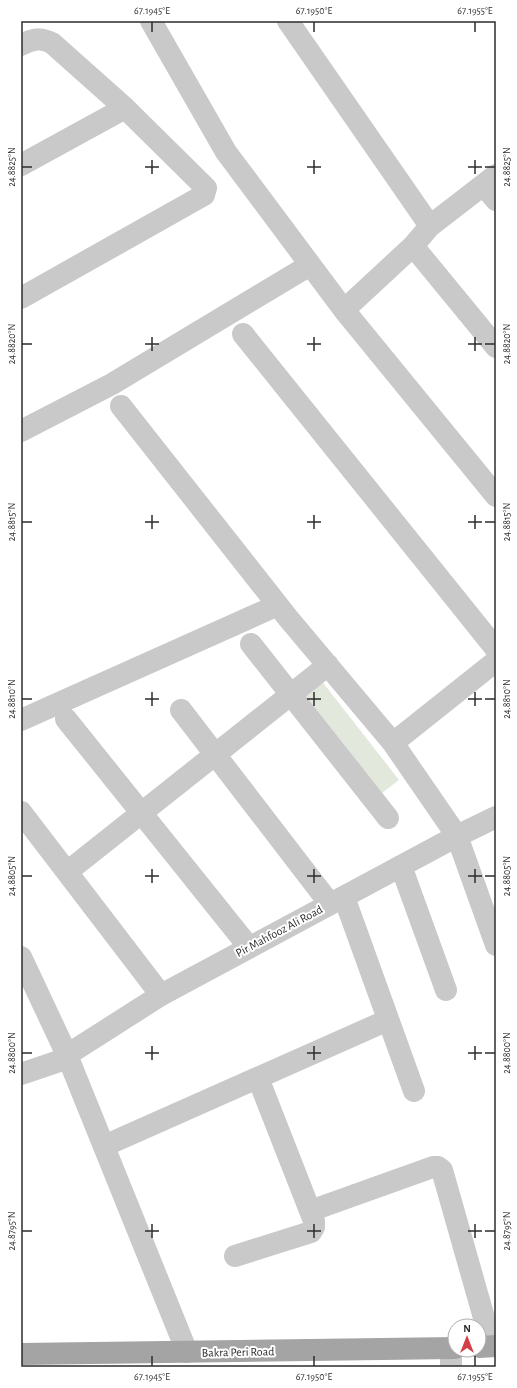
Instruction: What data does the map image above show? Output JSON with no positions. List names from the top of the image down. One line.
{"streets":{"main road":["Bakra Peri Road"],"street":["Pir Mahfooz Ali Road"]},"north":"top","coordinates":["67.1945°E","67.1950°E","67.1955°E","24.8825°N","24.8820°N","24.8815°N","24.8810°N","24.8805°N","24.8800°N","24.8795°N"]}
